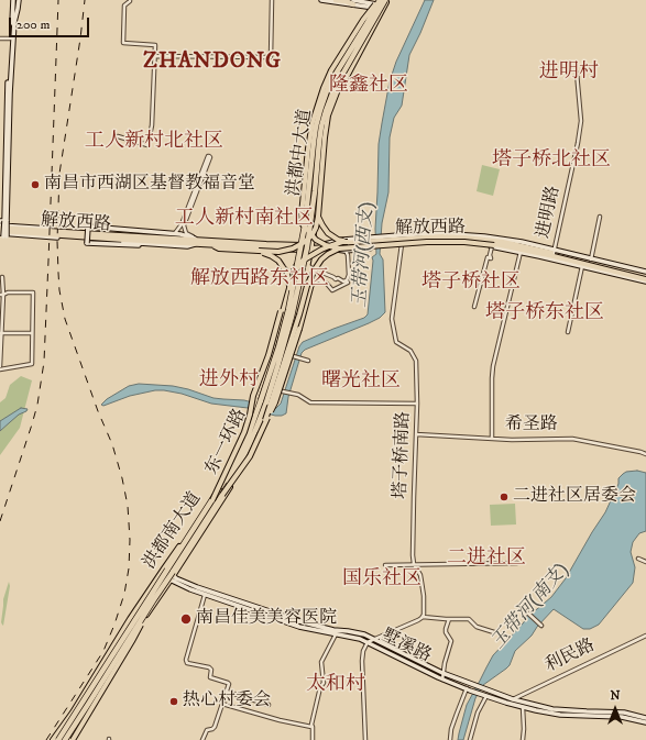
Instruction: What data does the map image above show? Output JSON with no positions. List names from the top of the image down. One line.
{"streets":{"highway":["东一环路"],"main road":["洪都中大道","解放西路","洪都南大道"],"street":["进明路","希圣路","塔子桥南路","墅溪路","利民路"]},"crossings":[["洪都中大道","解放西路"],["洪都中大道","东一环路"],["洪都中大道","洪都南大道"],["进明路","解放西路"],["解放西路","塔子桥南路"],["解放西路","洪都南大道"],["希圣路","塔子桥南路"],["洪都南大道","墅溪路"],["墅溪路","利民路"]],"districts":["ZHANDONG","进明村","隆鑫社区","工人新村北社区","塔子桥北社区","工人新村南社区","解放西路东社区","塔子桥社区","塔子桥东社区","进外村","曙光社区","二进社区","国乐社区","太和村"],"water":["玉带河(西支)","玉带河(南支)"],"places":["南昌市西湖区基督教福音堂","二进社区居委会","南昌佳美美容医院","热心村委会"],"scale_bar":"200 m","north":"top"}
